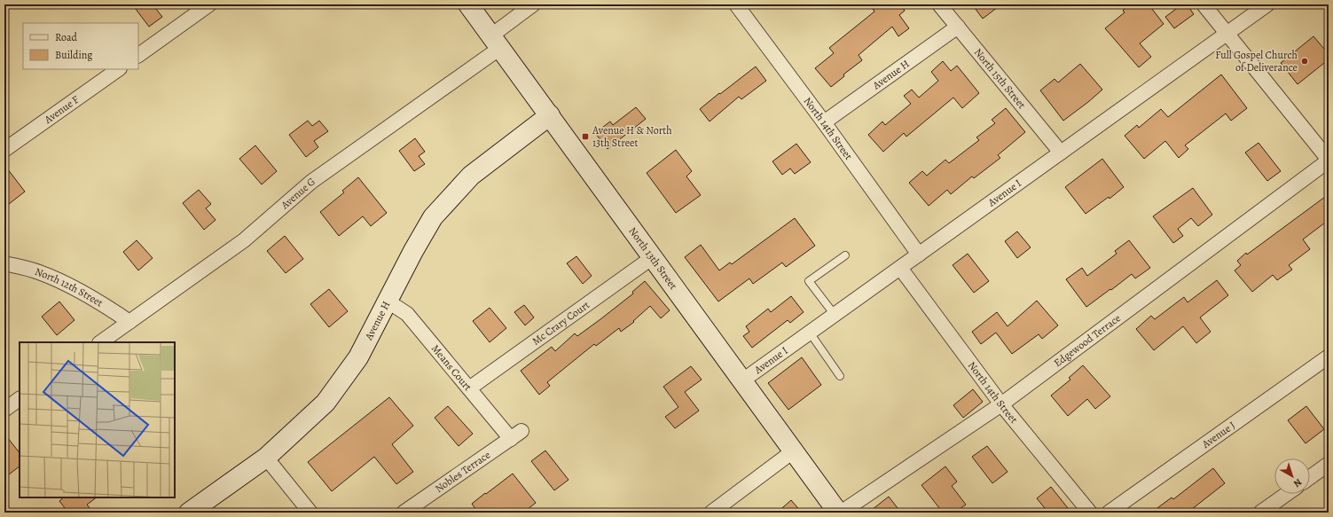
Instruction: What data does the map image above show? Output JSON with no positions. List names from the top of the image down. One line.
{"streets":{"street":["Avenue H","North 15th Street","Avenue F","North 14th Street","Avenue I","Avenue G","North 13th Street","North 12th Street","Mc Crary Court","Edgewood Terrace","Means Court","Avenue J","Nobles Terrace"]},"crossings":[["Avenue H","North 15th Street"],["Avenue H","North 14th Street"],["Avenue H","North 13th Street"],["Avenue H","Means Court"],["North 15th Street","Avenue I"],["North 14th Street","Avenue I"],["North 14th Street","Edgewood Terrace"],["Avenue I","North 13th Street"],["Avenue G","North 13th Street"],["Avenue G","North 12th Street"],["North 13th Street","Mc Crary Court"],["North 13th Street","Edgewood Terrace"],["Mc Crary Court","Means Court"],["Means Court","Nobles Terrace"]],"places":{"other":["Full Gospel Church of Deliverance"],"transit":["Avenue H & North 13th Street"]},"legend":["Road","Building"],"north":"bottom right"}
